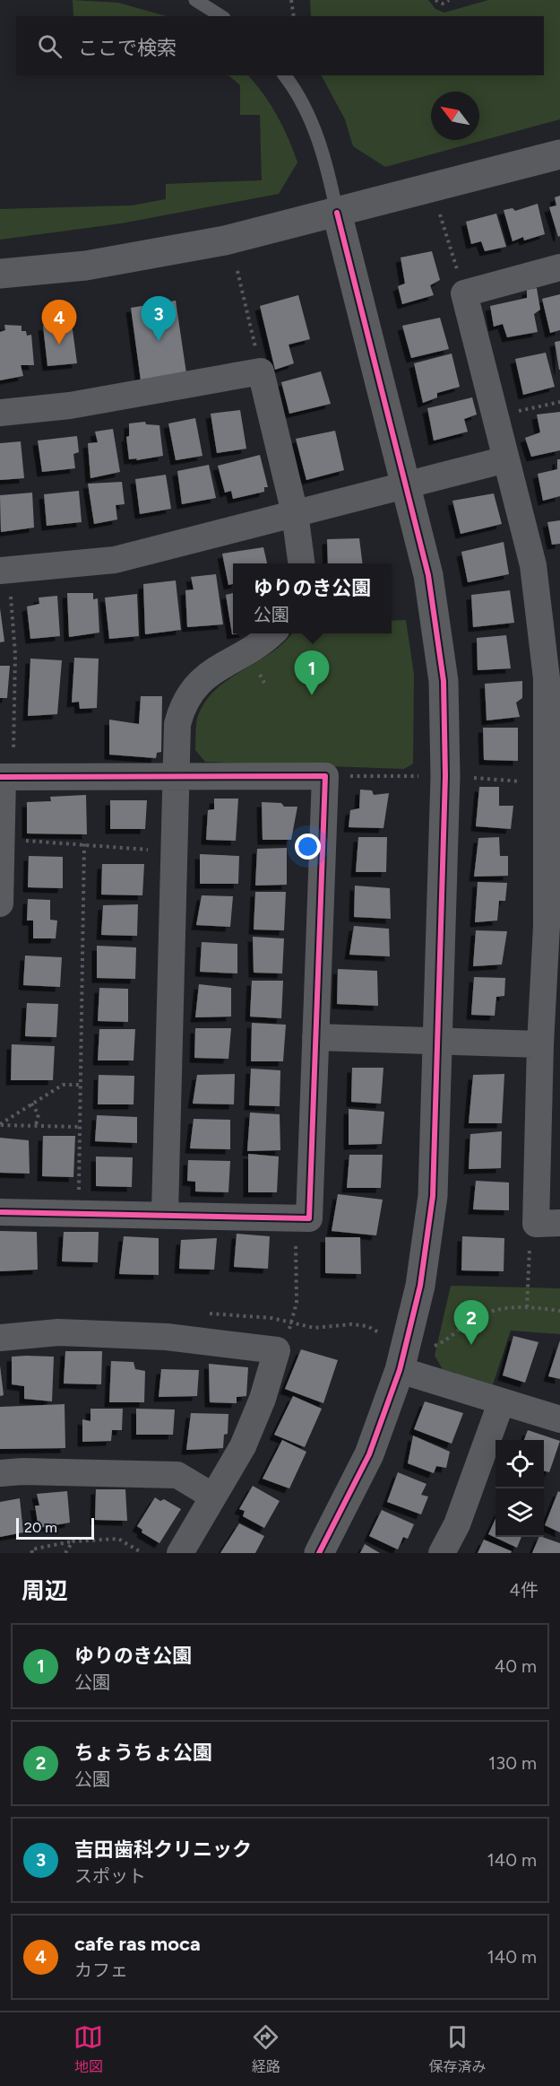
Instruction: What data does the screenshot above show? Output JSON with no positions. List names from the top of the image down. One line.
{"scale_bar":"20 m","north":"top left","page":{"search":"ここで検索","pins":["3","4","1","2"],"popup":["ゆりのき公園","公園"],"scale":"20 m","heading":["周辺","4件"],"list":[{"mark":"1","name":"ゆりのき公園","note":"公園","value":"40 m"},{"mark":"2","name":"ちょうちょ公園","note":"公園","value":"130 m"},{"mark":"3","name":"吉田歯科クリニック","note":"スポット","value":"140 m"},{"mark":"4","name":"cafe ras moca","note":"カフェ","value":"140 m"}],"nav":["地図","経路","保存済み"]}}
